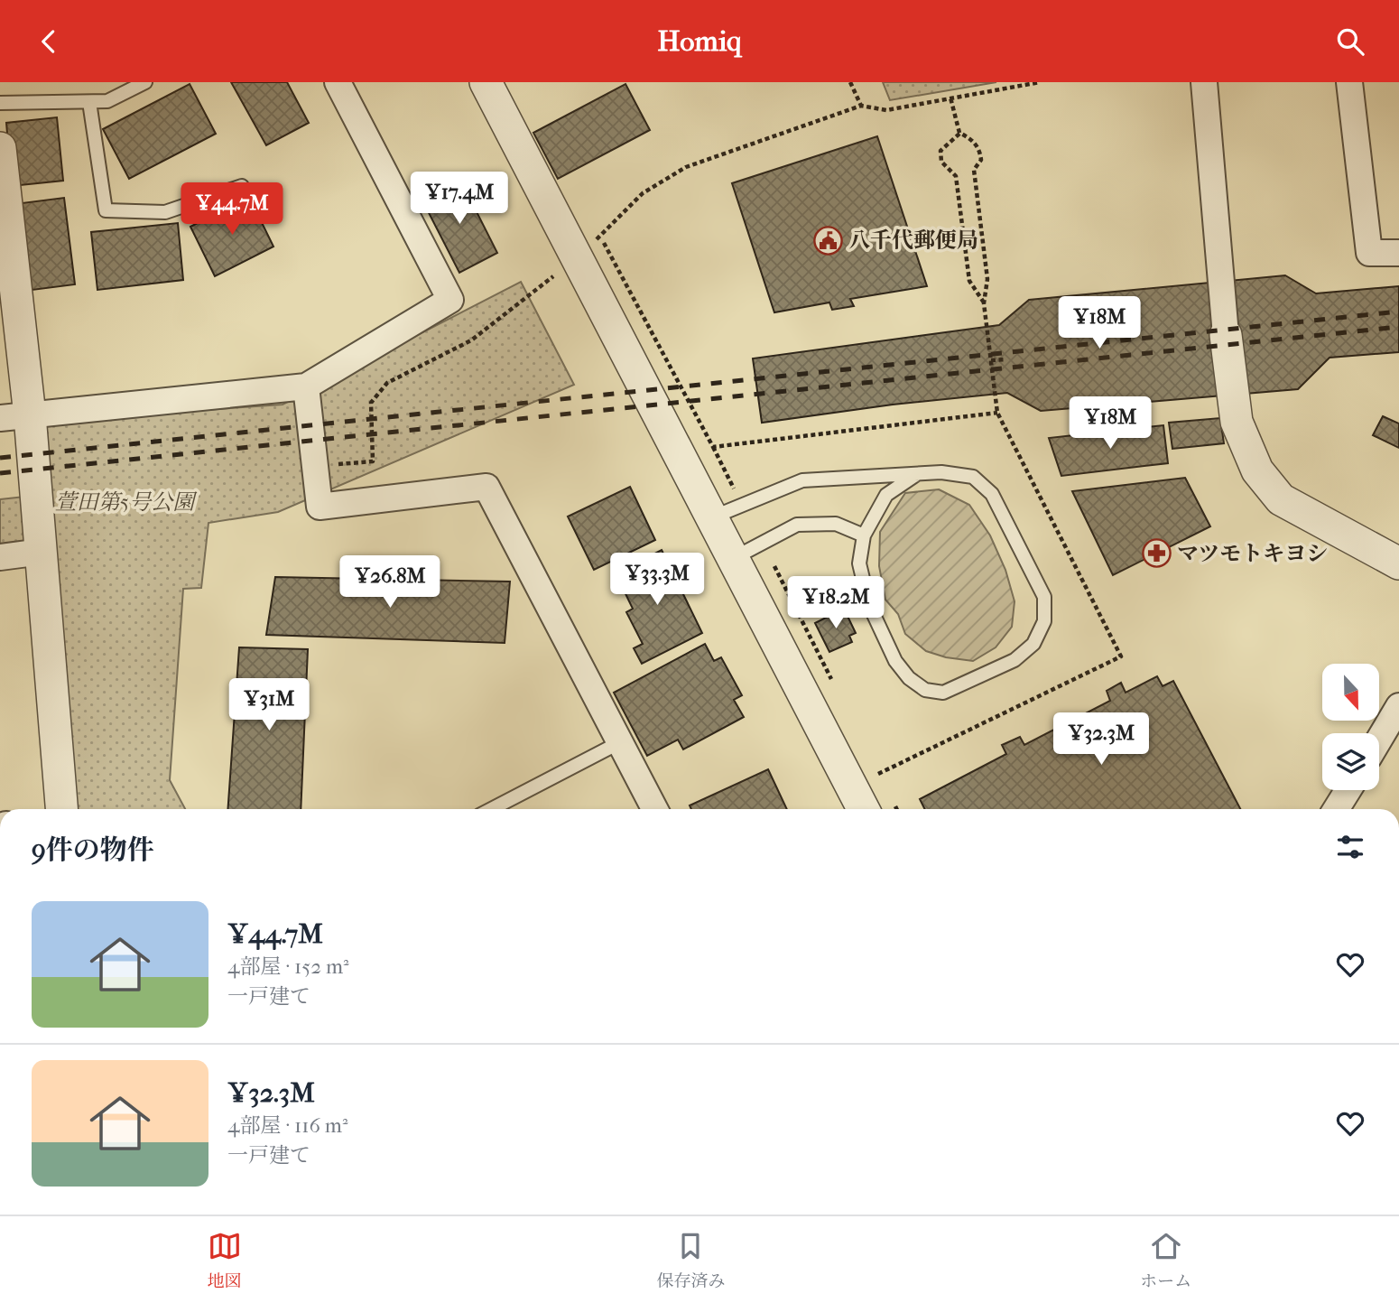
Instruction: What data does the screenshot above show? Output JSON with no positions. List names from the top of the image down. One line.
{"parks":["萱田第5号公園"],"places":{"public building":["八千代郵便局"],"pharmacy":["マツモトキヨシ"]},"north":"bottom","page":{"header":"Homiq","price":["¥17.4M","¥44.7M","¥18M","¥18M","¥33.3M","¥26.8M","¥18.2M","¥31M","¥32.3M"],"heading":"9件の物件","list":[{"name":"¥44.7M","note":"4部屋 · 152 m² · 一戸建て"},{"name":"¥32.3M","note":"4部屋 · 116 m² · 一戸建て"}],"tabs":["地図","保存済み","ホーム"]}}
